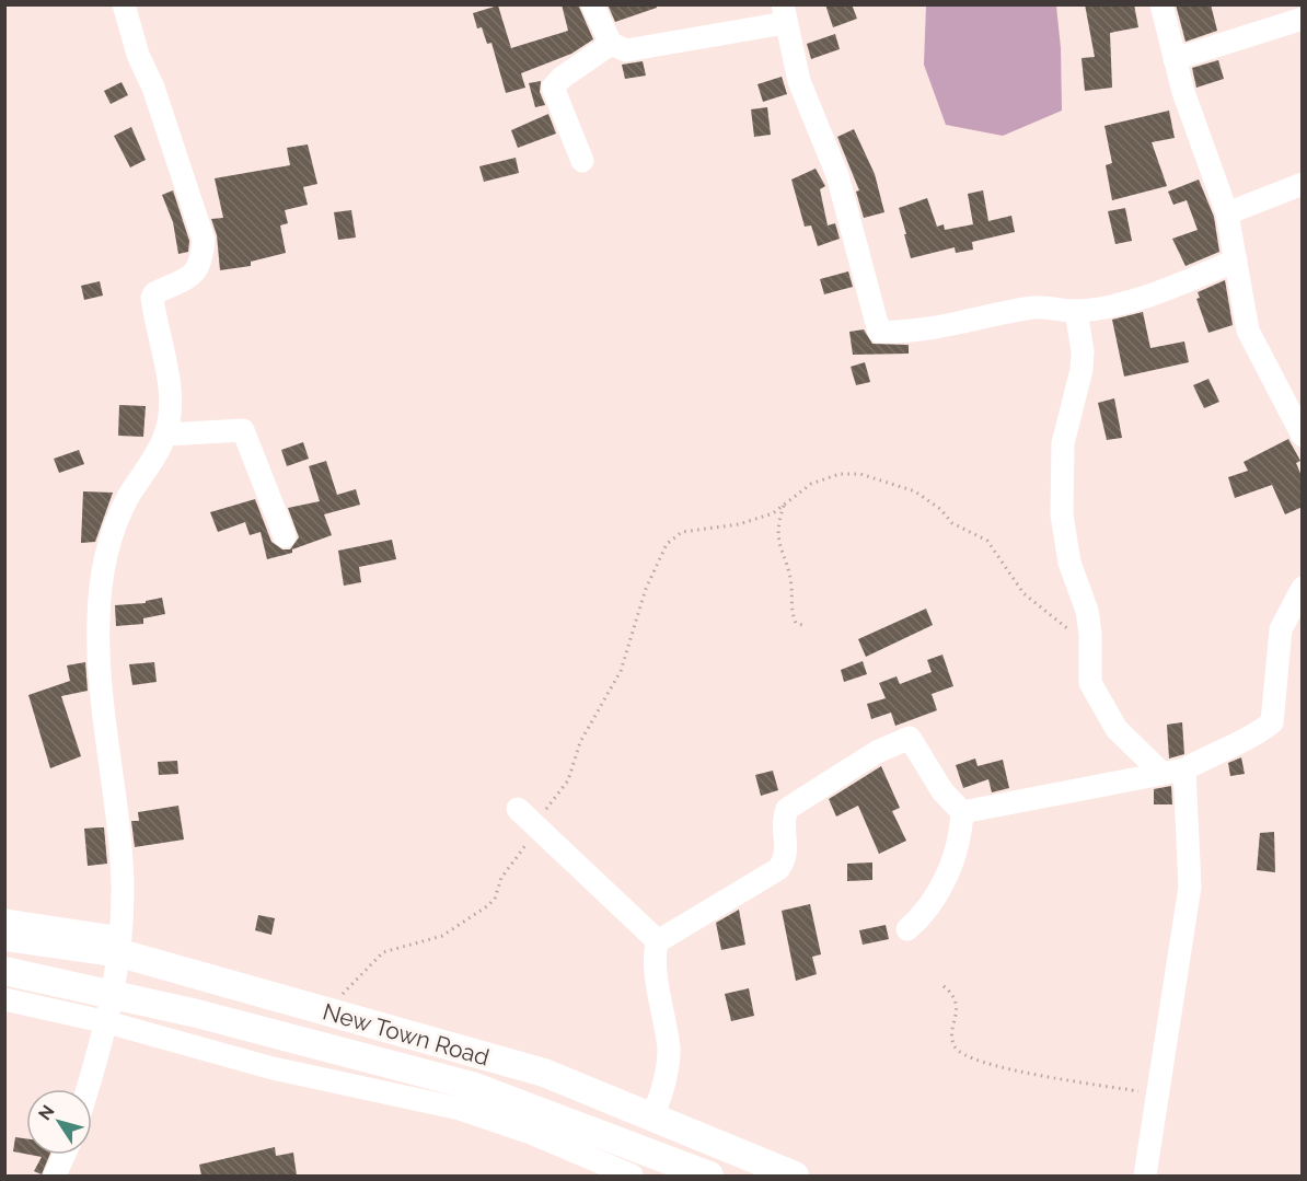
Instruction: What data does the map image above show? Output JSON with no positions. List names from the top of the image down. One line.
{"streets":{"main road":["New Town Road"]},"north":"top left"}
